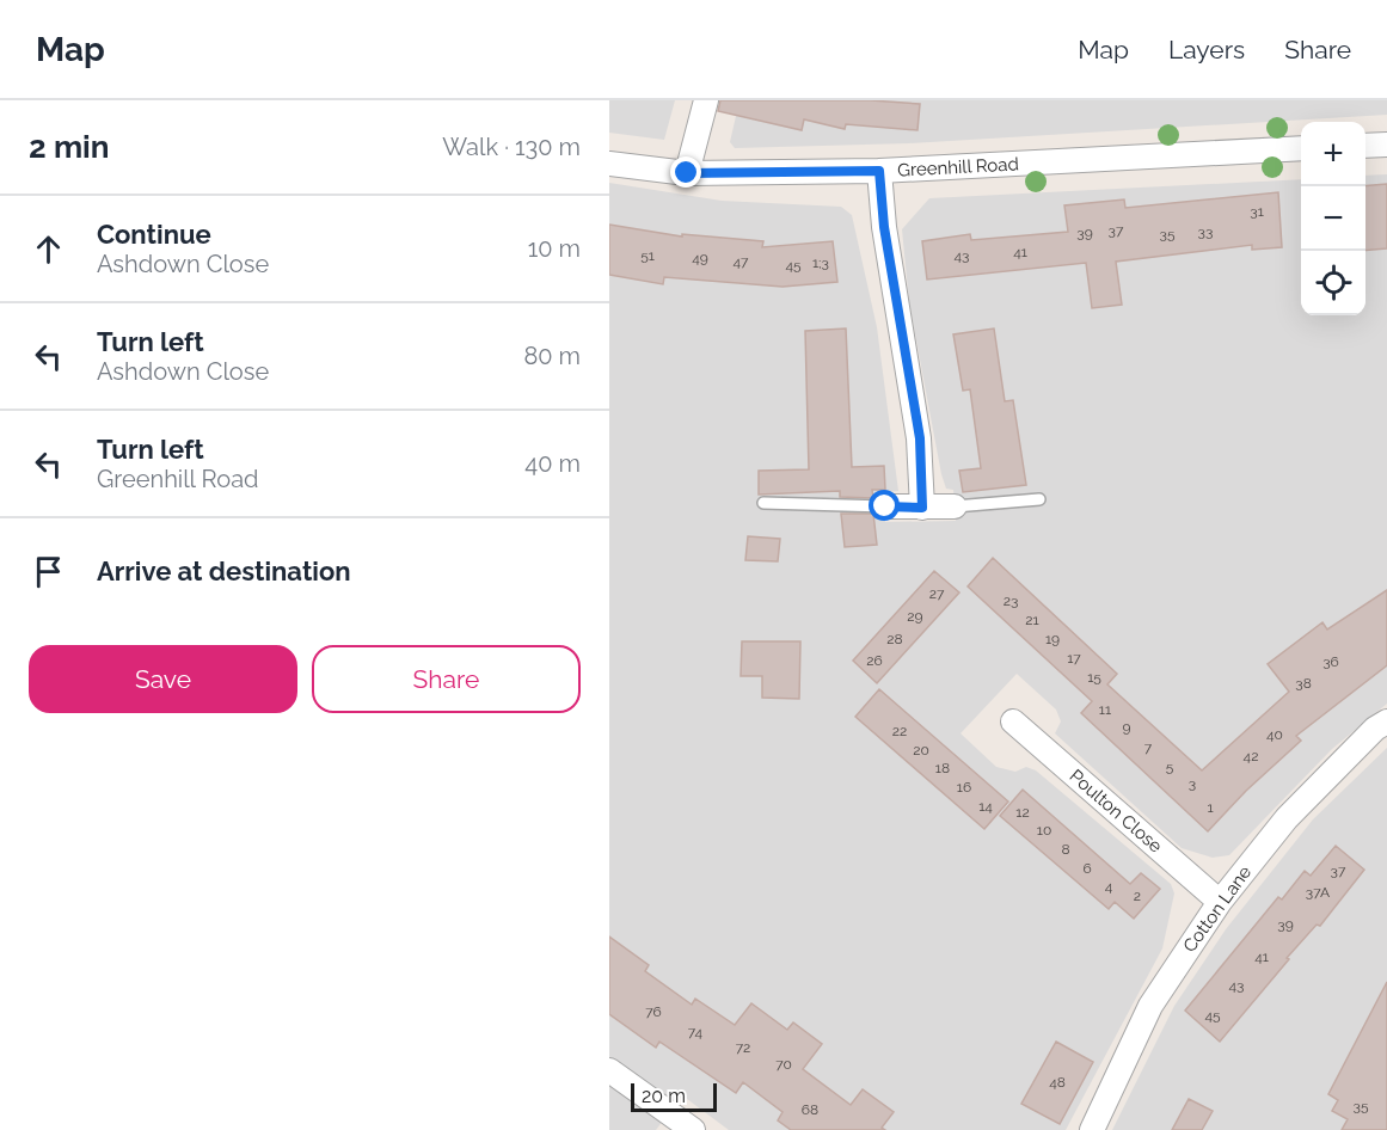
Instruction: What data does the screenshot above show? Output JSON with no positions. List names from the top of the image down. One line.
{"streets":{"street":["Greenhill Road","Poulton Close","Cotton Lane"]},"crossings":[["Poulton Close","Cotton Lane"]],"house_numbers":["31","37","33","39","35","41","51","43","49","47","1;3","45","27","23","29","21","28","19","17","26","36","15","38","11","9","22","40","7","20","42","5","18","3","16","14","1","12","10","8","6","37","4","37A","2","39","41","43","76","45","74","72","70","48","35","68"],"scale_bar":"20 m","page":{"header":"Map","nav":["Map","Layers","Share"],"heading":["2 min","Walk · 130 m"],"map_buttons":["+","−"],"list":[["Continue","Ashdown Close","10 m"],["Turn left","Ashdown Close","80 m"],["Turn left","Greenhill Road","40 m"],"Arrive at destination"],"buttons":["Save","Share"],"scale":"20 m"}}
